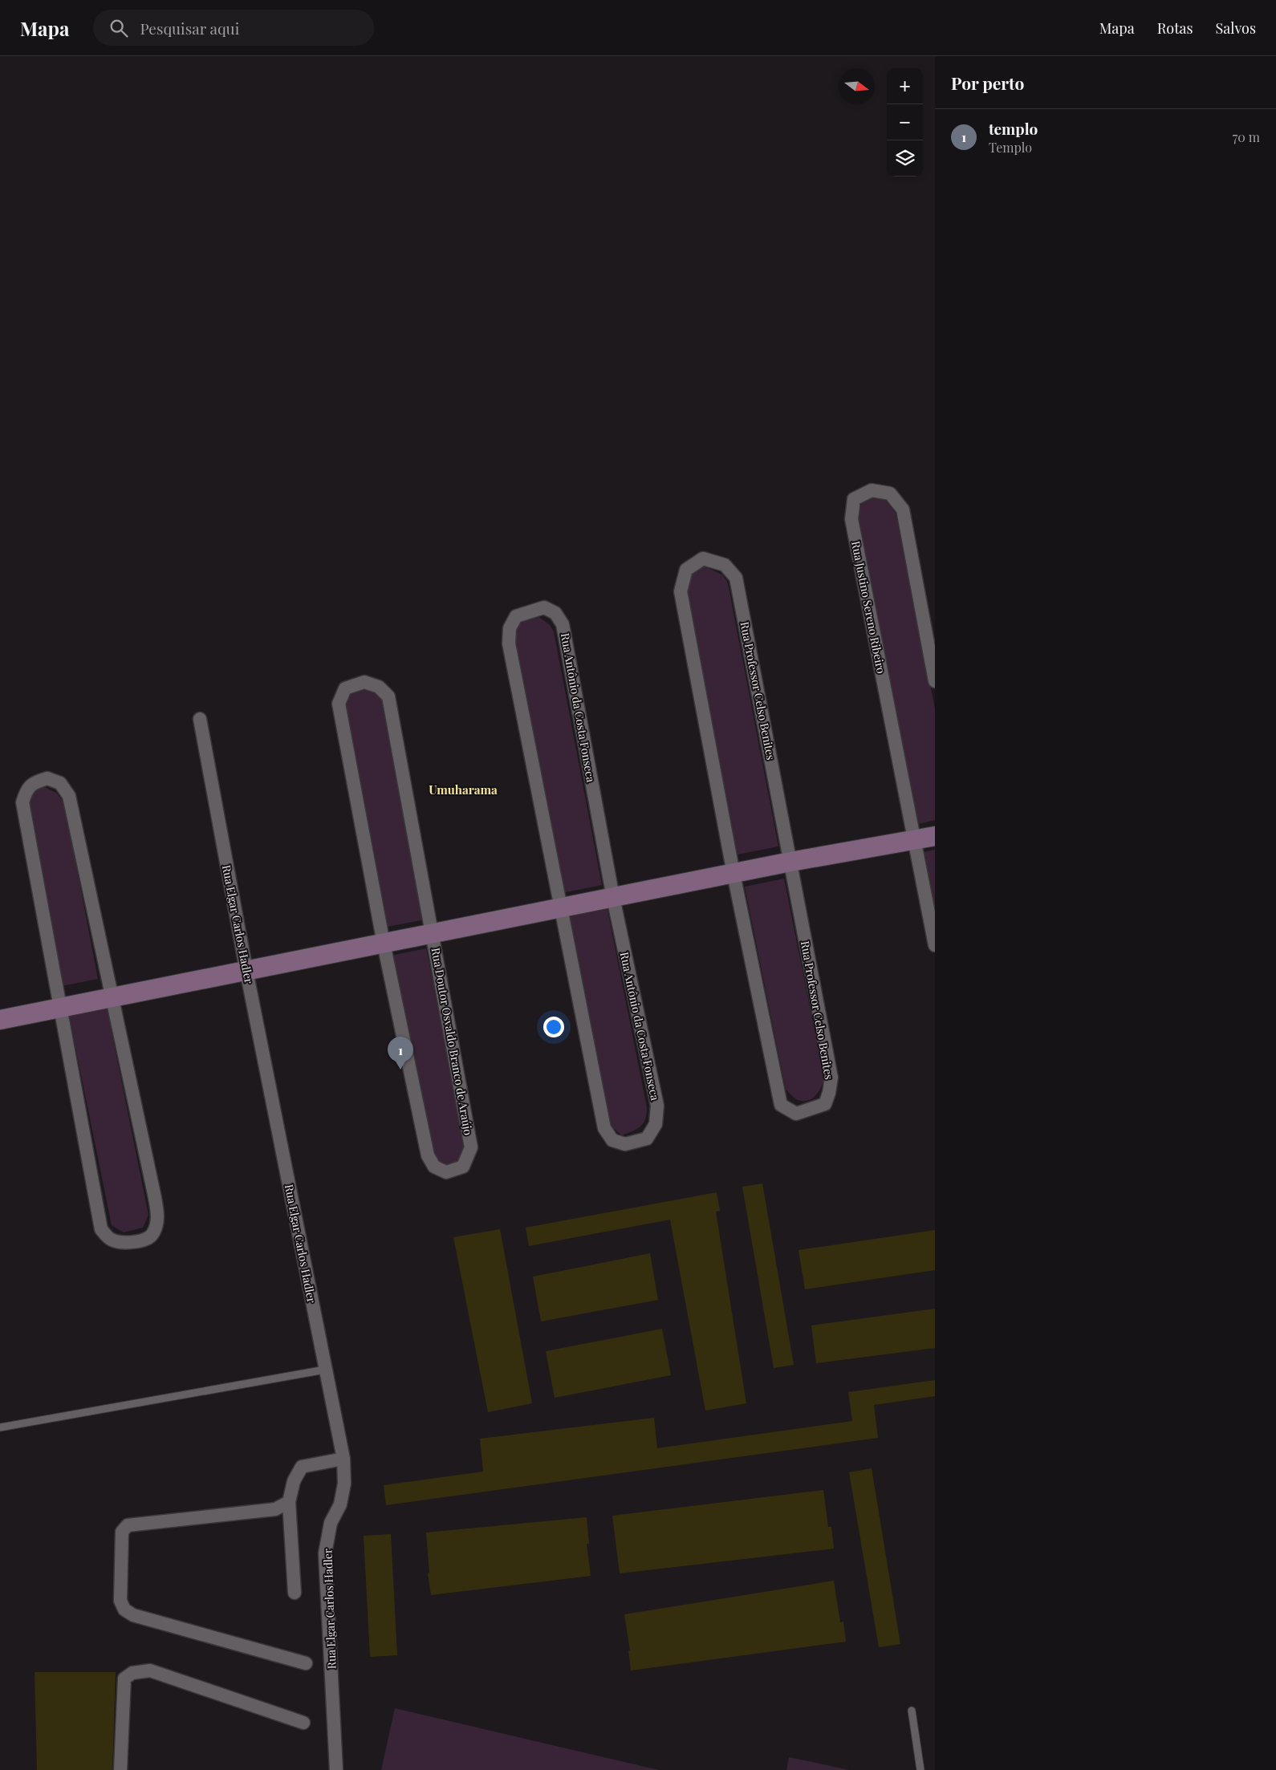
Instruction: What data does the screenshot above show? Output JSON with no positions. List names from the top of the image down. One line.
{"streets":{"street":["Rua Justino Sereno Ribeiro","Rua Professor Celso Benites","Rua Antônio da Costa Fonseca","Rua Elgar Carlos Hadler","Rua Doutor Osvaldo Branco de Araújo"]},"districts":["Umuharama"],"north":"right","page":{"header":"Mapa","search":"Pesquisar aqui","nav":["Mapa","Rotas","Salvos"],"heading":"Por perto","map_buttons":["+","−"],"list":[{"mark":"1","name":"templo","note":"Templo","value":"70 m"}],"pins":"1"}}
